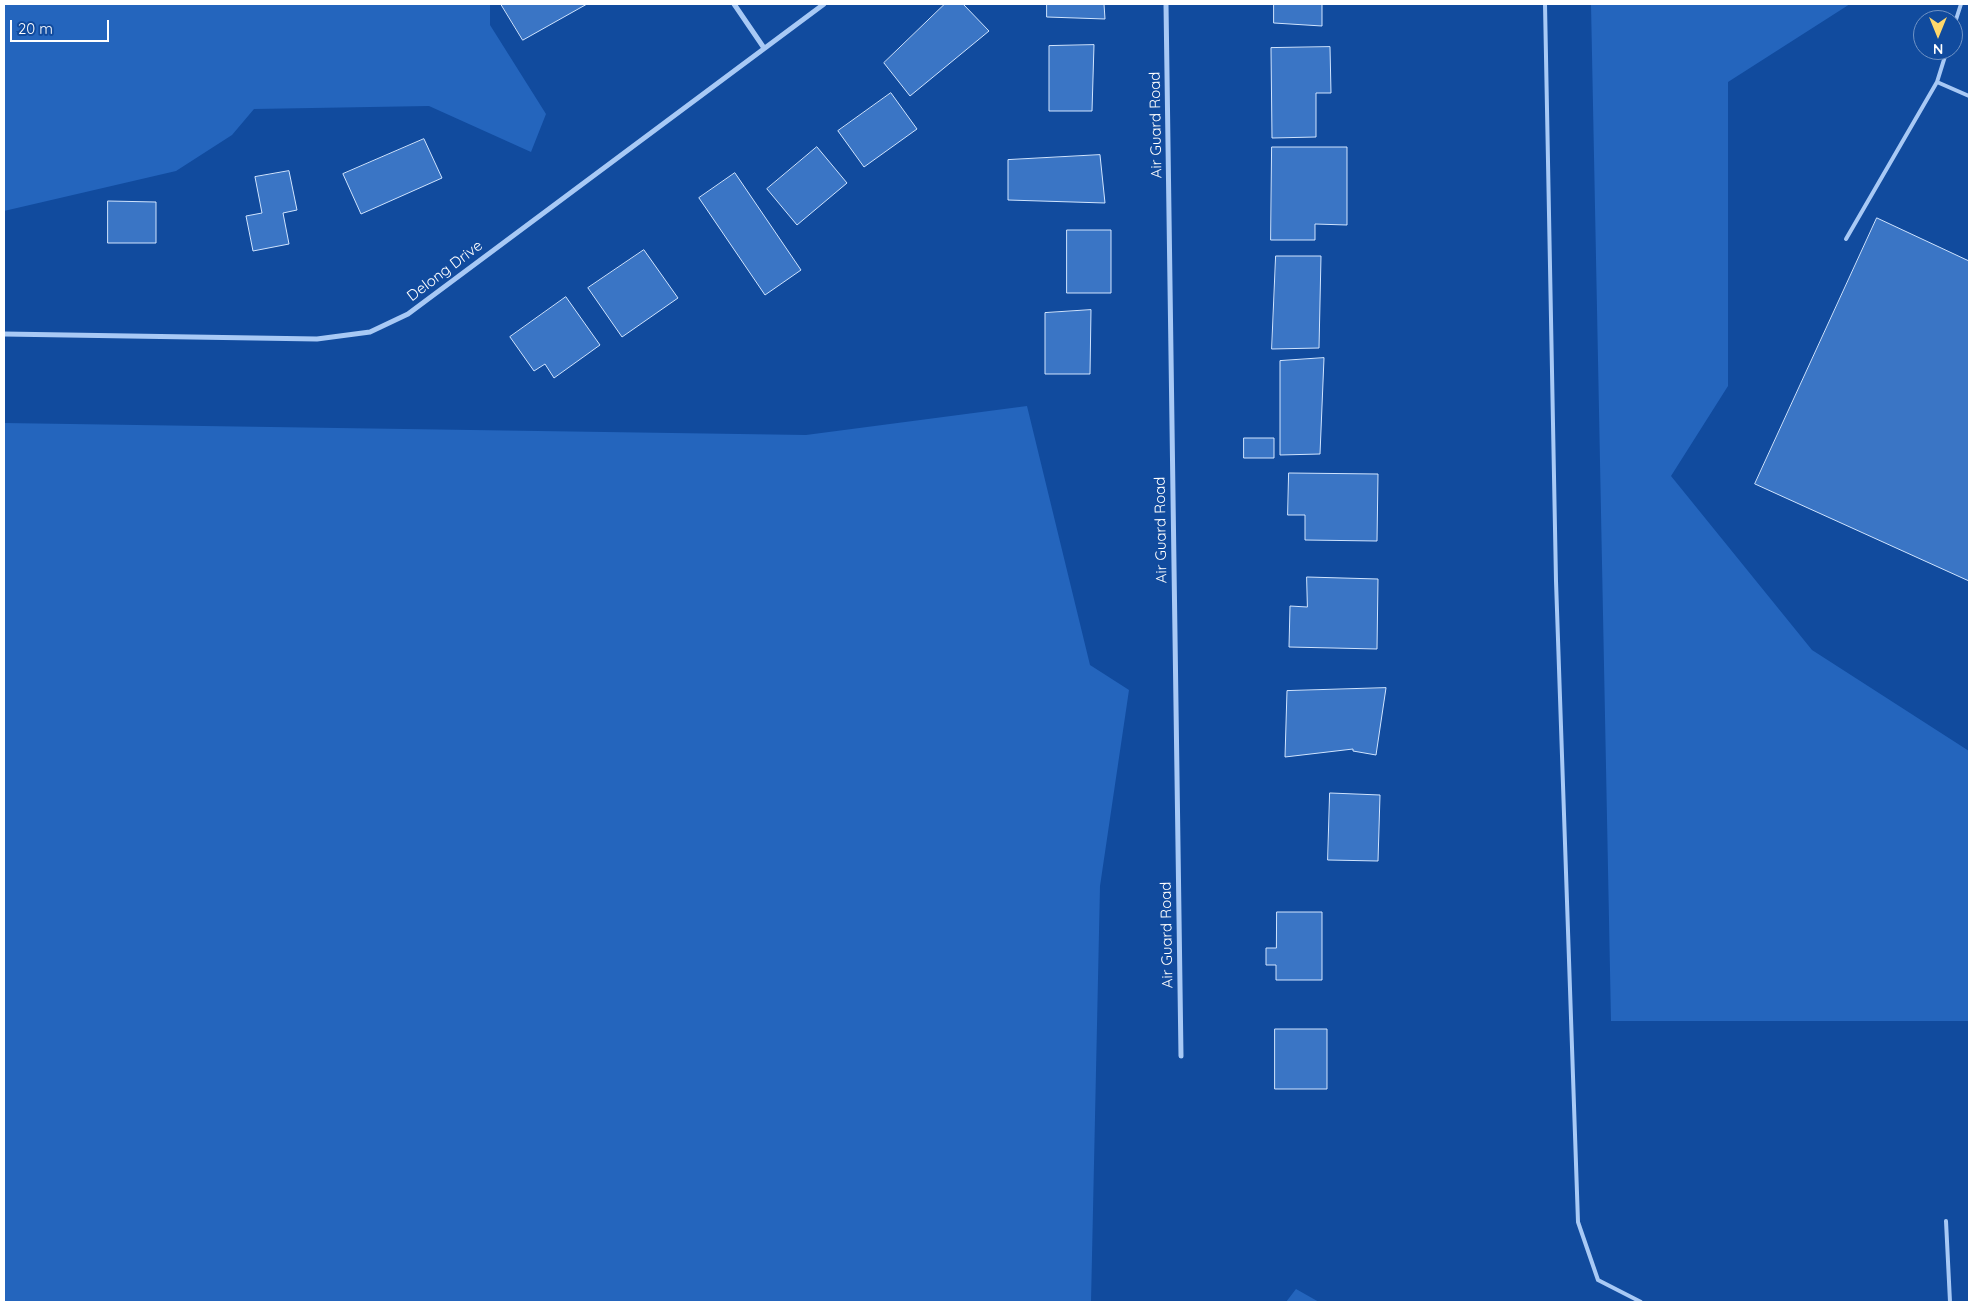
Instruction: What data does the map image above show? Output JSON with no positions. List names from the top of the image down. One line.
{"streets":{"street":["Air Guard Road","Delong Drive"]},"scale_bar":"20 m","north":"bottom"}
